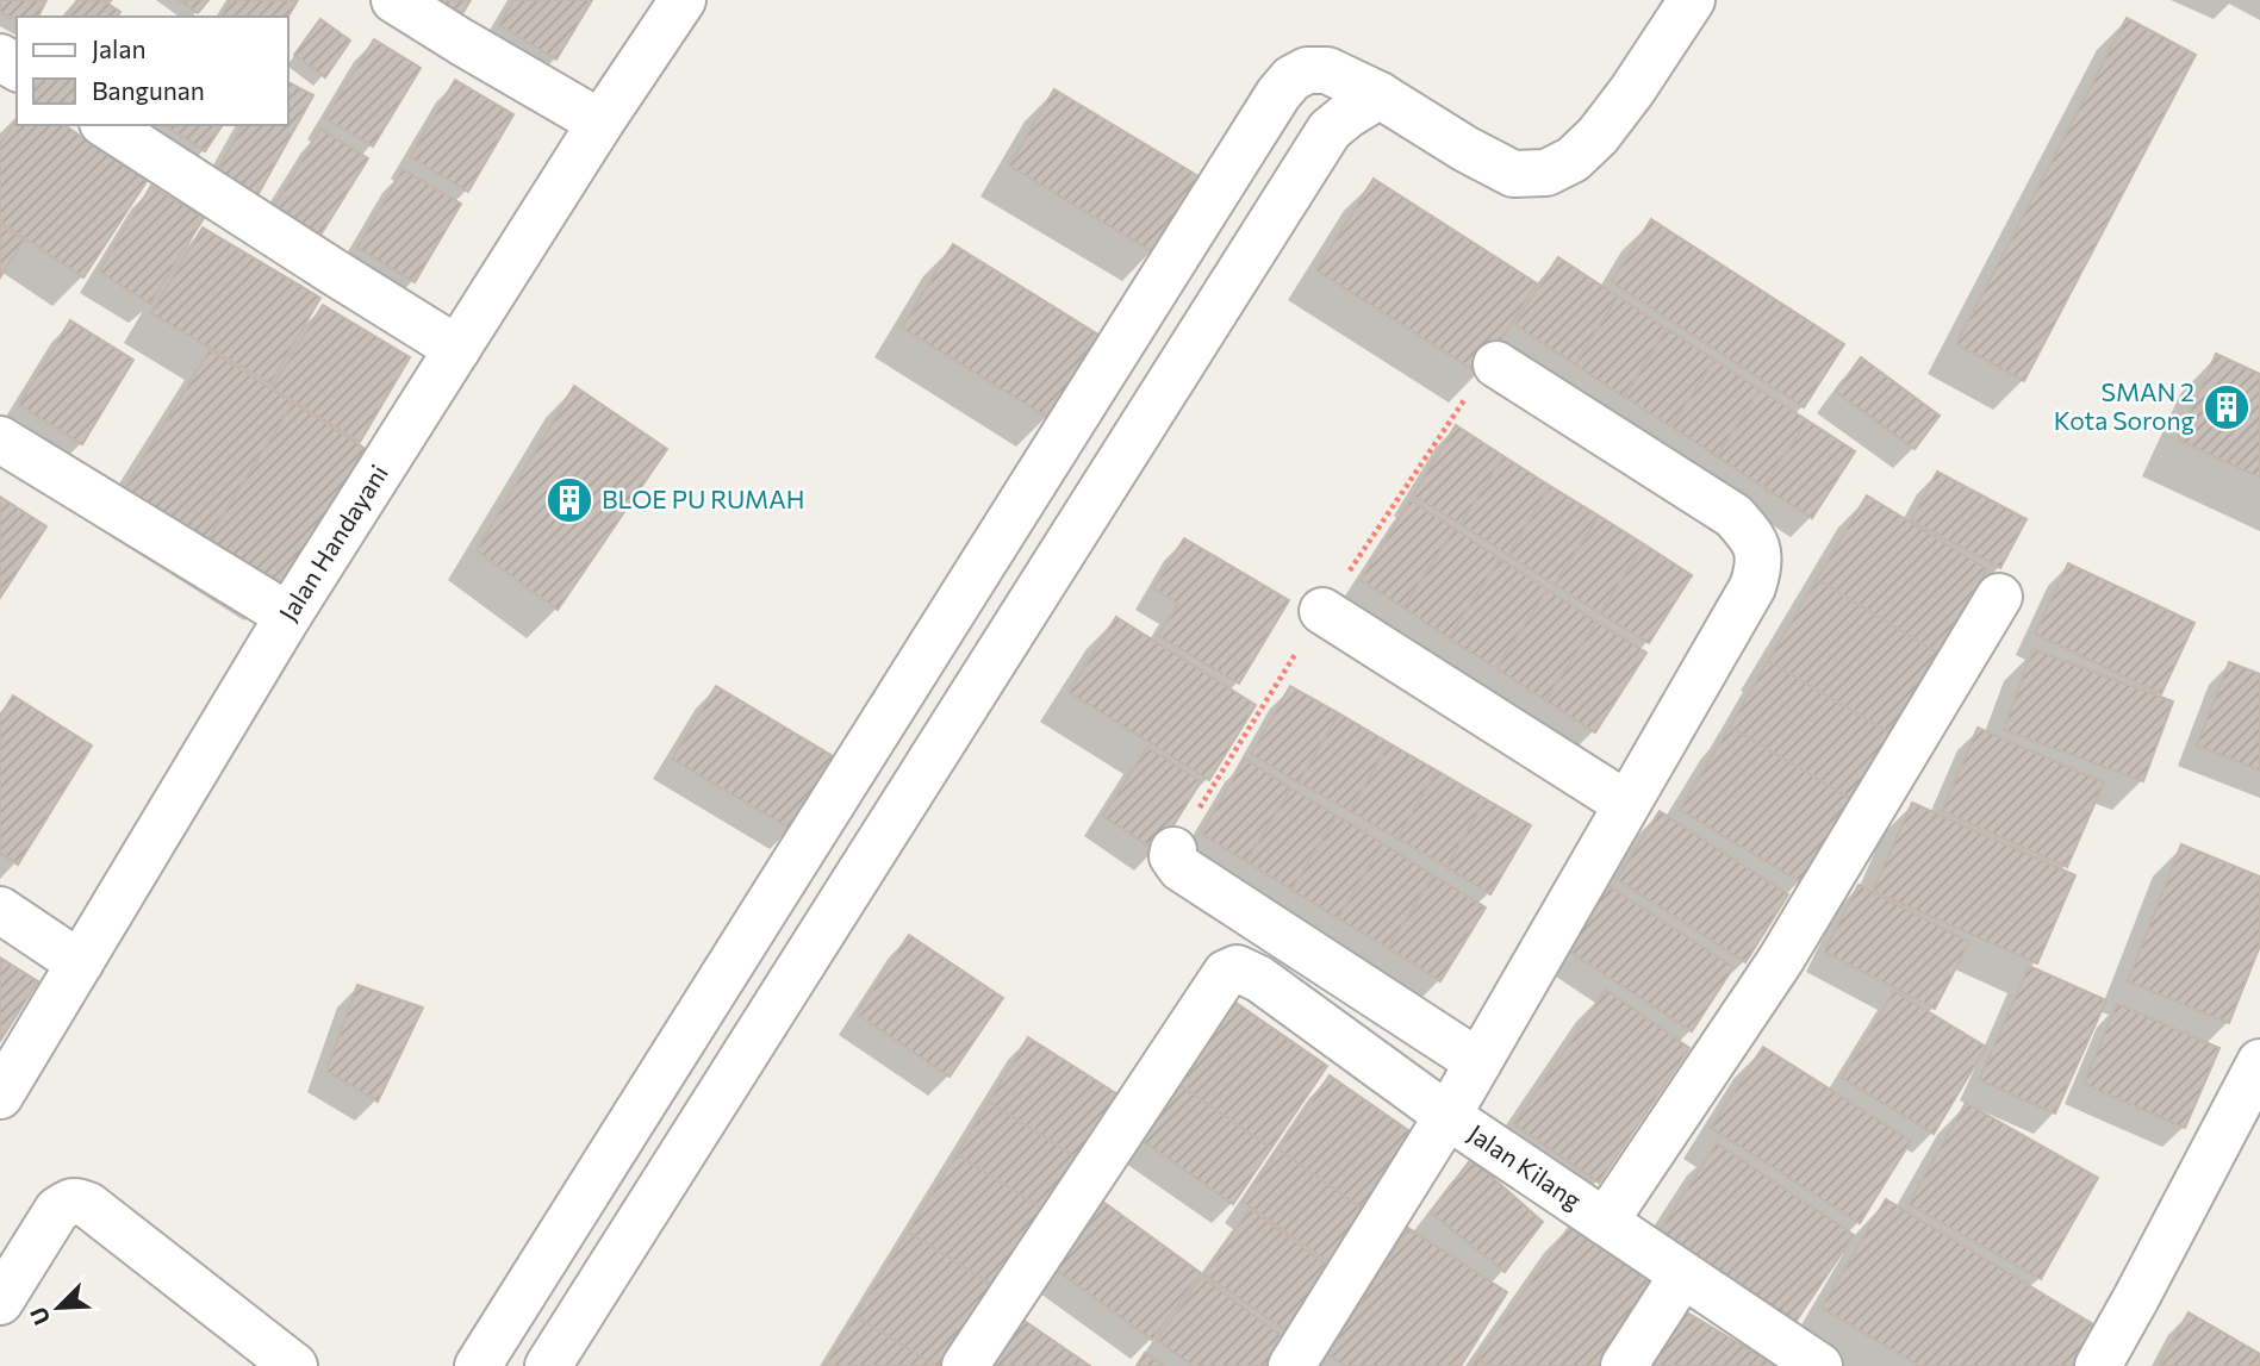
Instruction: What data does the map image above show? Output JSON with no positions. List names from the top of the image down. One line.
{"streets":{"street":["Jalan Handayani","Jalan Kilang"]},"places":{"building":["SMAN 2 Kota Sorong","BLOE PU RUMAH"]},"legend":["Jalan","Bangunan"],"north":"bottom left"}
